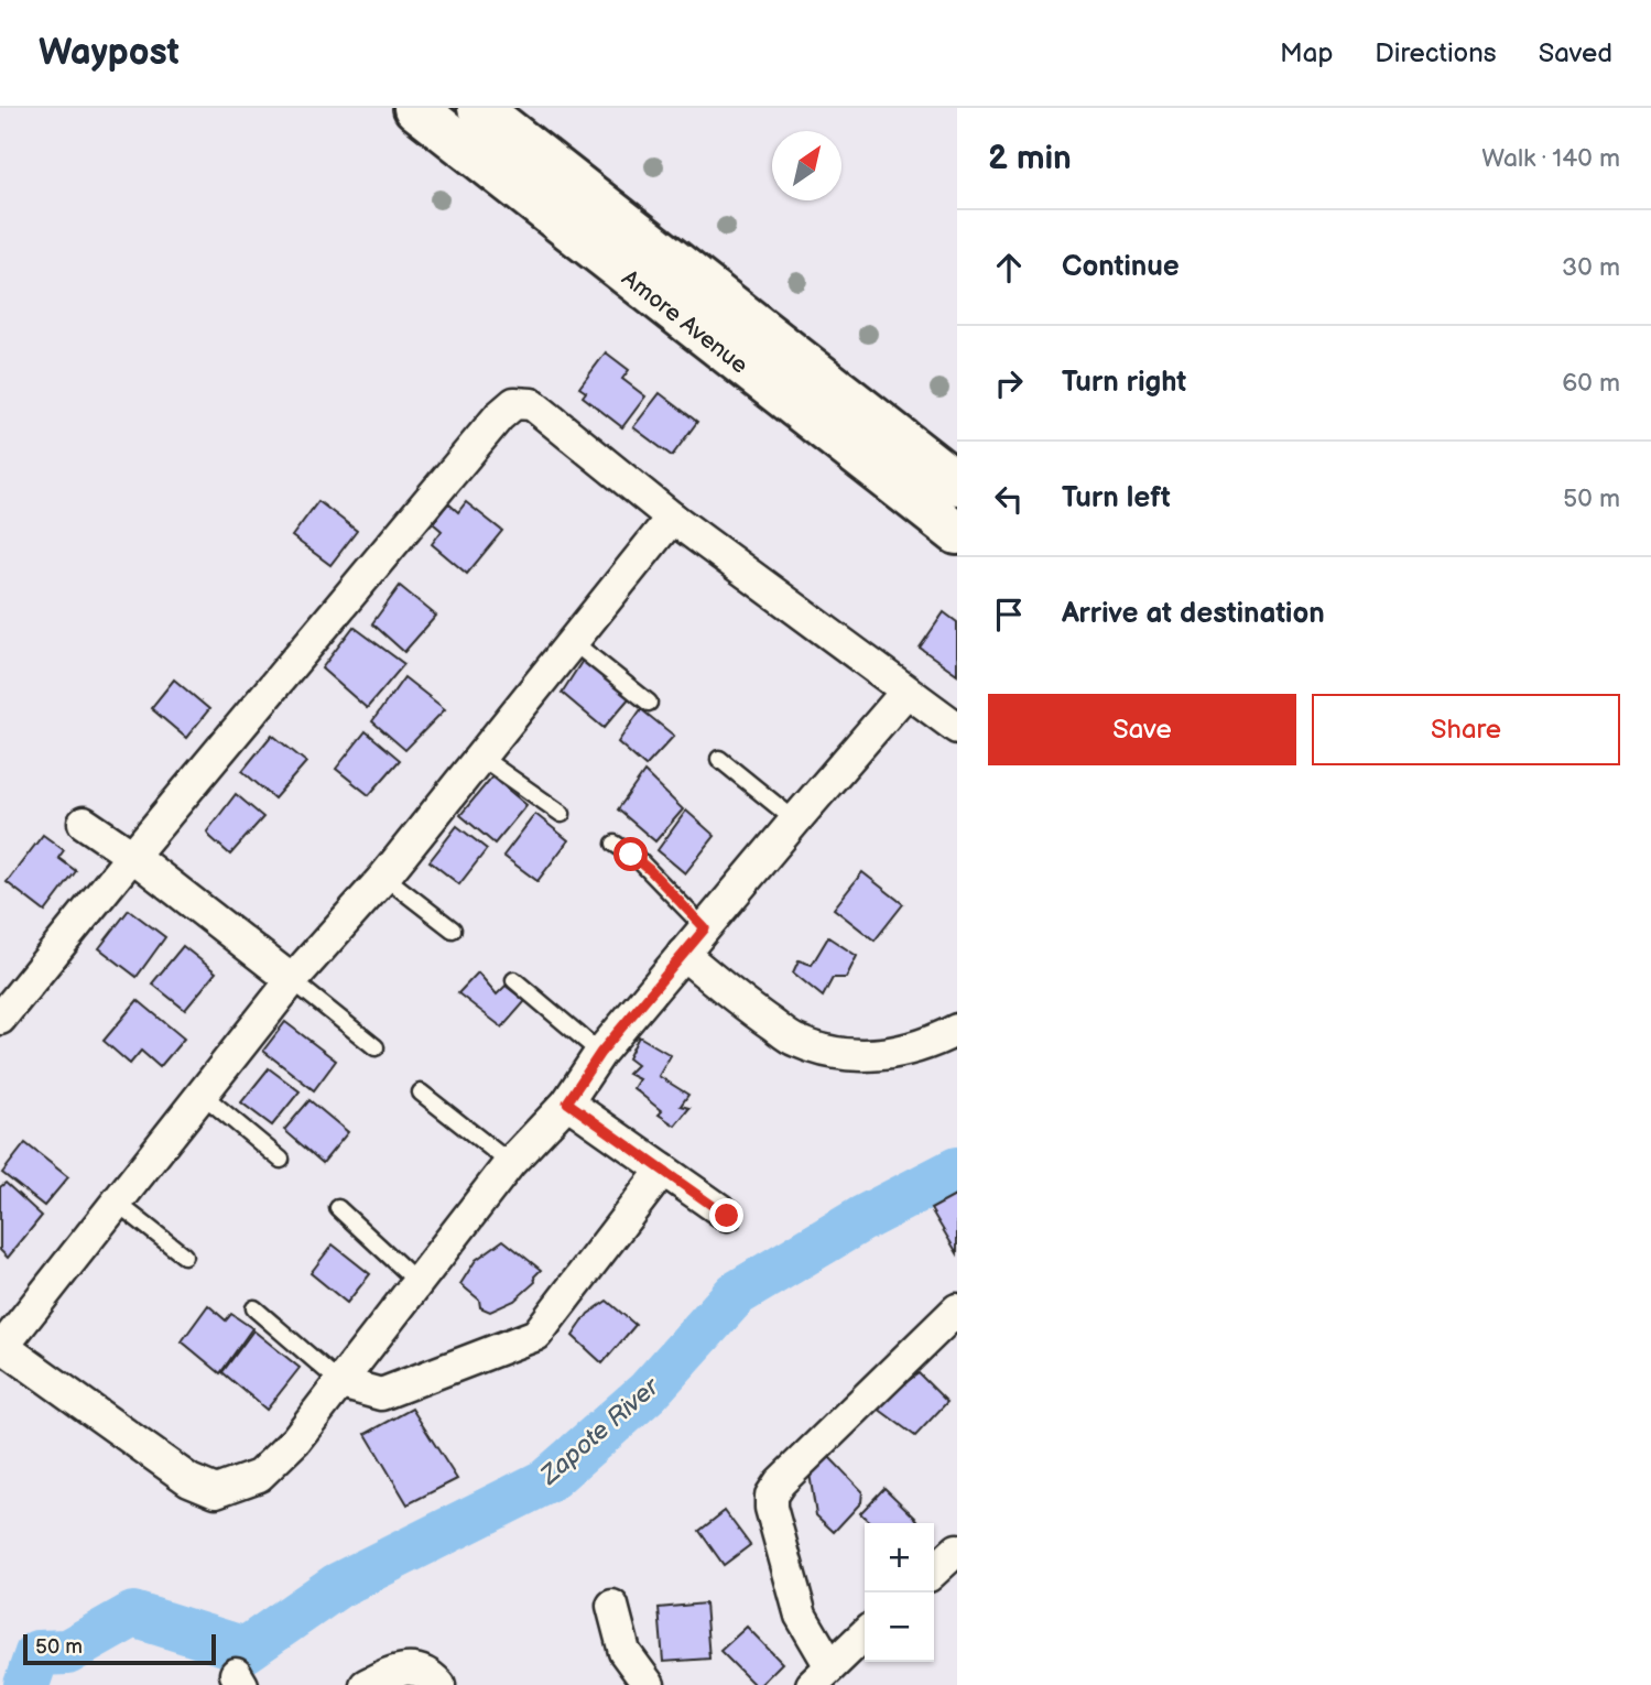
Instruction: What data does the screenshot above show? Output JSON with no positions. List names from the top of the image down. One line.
{"streets":{"main road":["Amore Avenue"]},"water":["Zapote River"],"scale_bar":"50 m","north":"top right","page":{"header":"Waypost","nav":["Map","Directions","Saved"],"heading":["2 min","Walk · 140 m"],"list":[["Continue","30 m"],["Turn right","60 m"],["Turn left","50 m"],"Arrive at destination"],"buttons":["Save","Share"],"map_buttons":["+","−"],"scale":"50 m"}}
